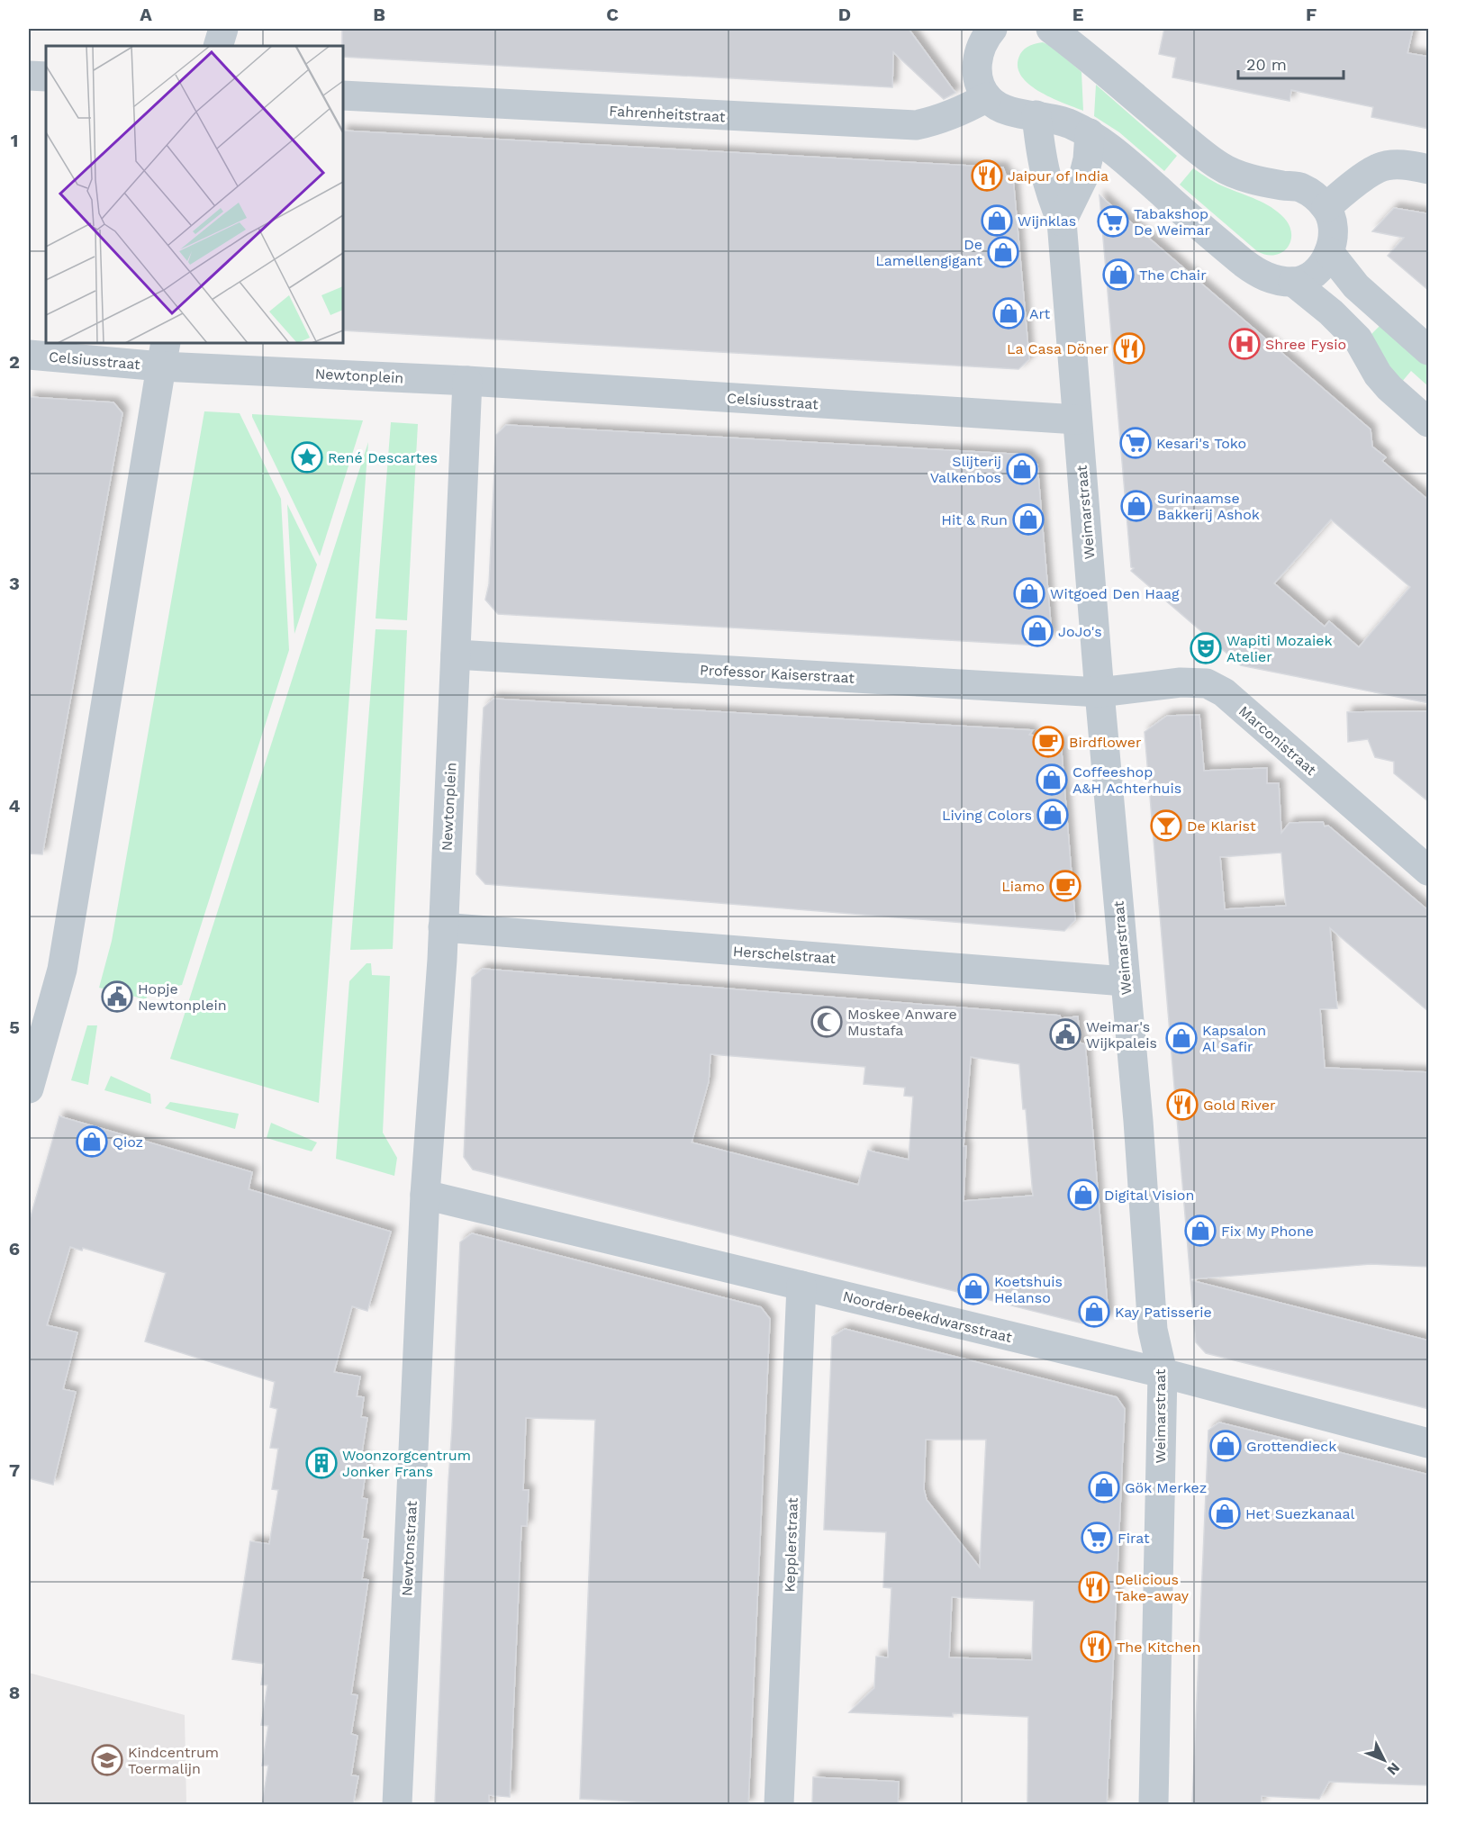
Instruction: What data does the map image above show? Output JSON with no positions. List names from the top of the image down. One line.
{"streets":{"street":["Fahrenheitstraat","Celsiusstraat","Newtonplein","Weimarstraat","Professor Kaiserstraat","Marconistraat","Herschelstraat","Noorderbeekdwarsstraat","Kepplerstraat","Newtonstraat"]},"crossings":[["Celsiusstraat","Newtonplein"],["Celsiusstraat","Weimarstraat"],["Newtonplein","Professor Kaiserstraat"],["Newtonplein","Herschelstraat"],["Newtonplein","Noorderbeekdwarsstraat"],["Newtonplein","Newtonstraat"],["Weimarstraat","Professor Kaiserstraat"],["Weimarstraat","Marconistraat"],["Weimarstraat","Herschelstraat"],["Weimarstraat","Noorderbeekdwarsstraat"],["Professor Kaiserstraat","Marconistraat"],["Noorderbeekdwarsstraat","Kepplerstraat"],["Noorderbeekdwarsstraat","Newtonstraat"]],"places":{"restaurant":["Jaipur of India","La Casa Döner","Gold River","Delicious Take-away","The Kitchen"],"shop":["Wijnklas","De Lamellengigant","The Chair","Art","Slijterij Valkenbos","Surinaamse Bakkerij Ashok","Hit & Run","Witgoed Den Haag","JoJo's","Coffeeshop A&H Achterhuis","Living Colors","Kapsalon Al Safir","Qioz","Digital Vision","Fix My Phone","Koetshuis Helanso","Kay Patisserie","Grottendieck","Gök Merkez","Het Suezkanaal"],"supermarket":["Tabakshop De Weimar","Kesari's Toko","Firat"],"hospital":["Shree Fysio"],"place":["René Descartes"],"theatre":["Wapiti Mozaiek Atelier"],"cafe":["Birdflower","Liamo"],"bar":["De Klarist"],"public building":["Hopje Newtonplein","Weimar's Wijkpaleis"],"mosque":["Moskee Anware Mustafa"],"building":["Woonzorgcentrum Jonker Frans"],"school or university":["Kindcentrum Toermalijn"]},"scale_bar":"20 m","north":"bottom right","grid":{"columns":["A","B","C","D","E","F"],"rows":["1","2","3","4","5","6","7","8"]}}
